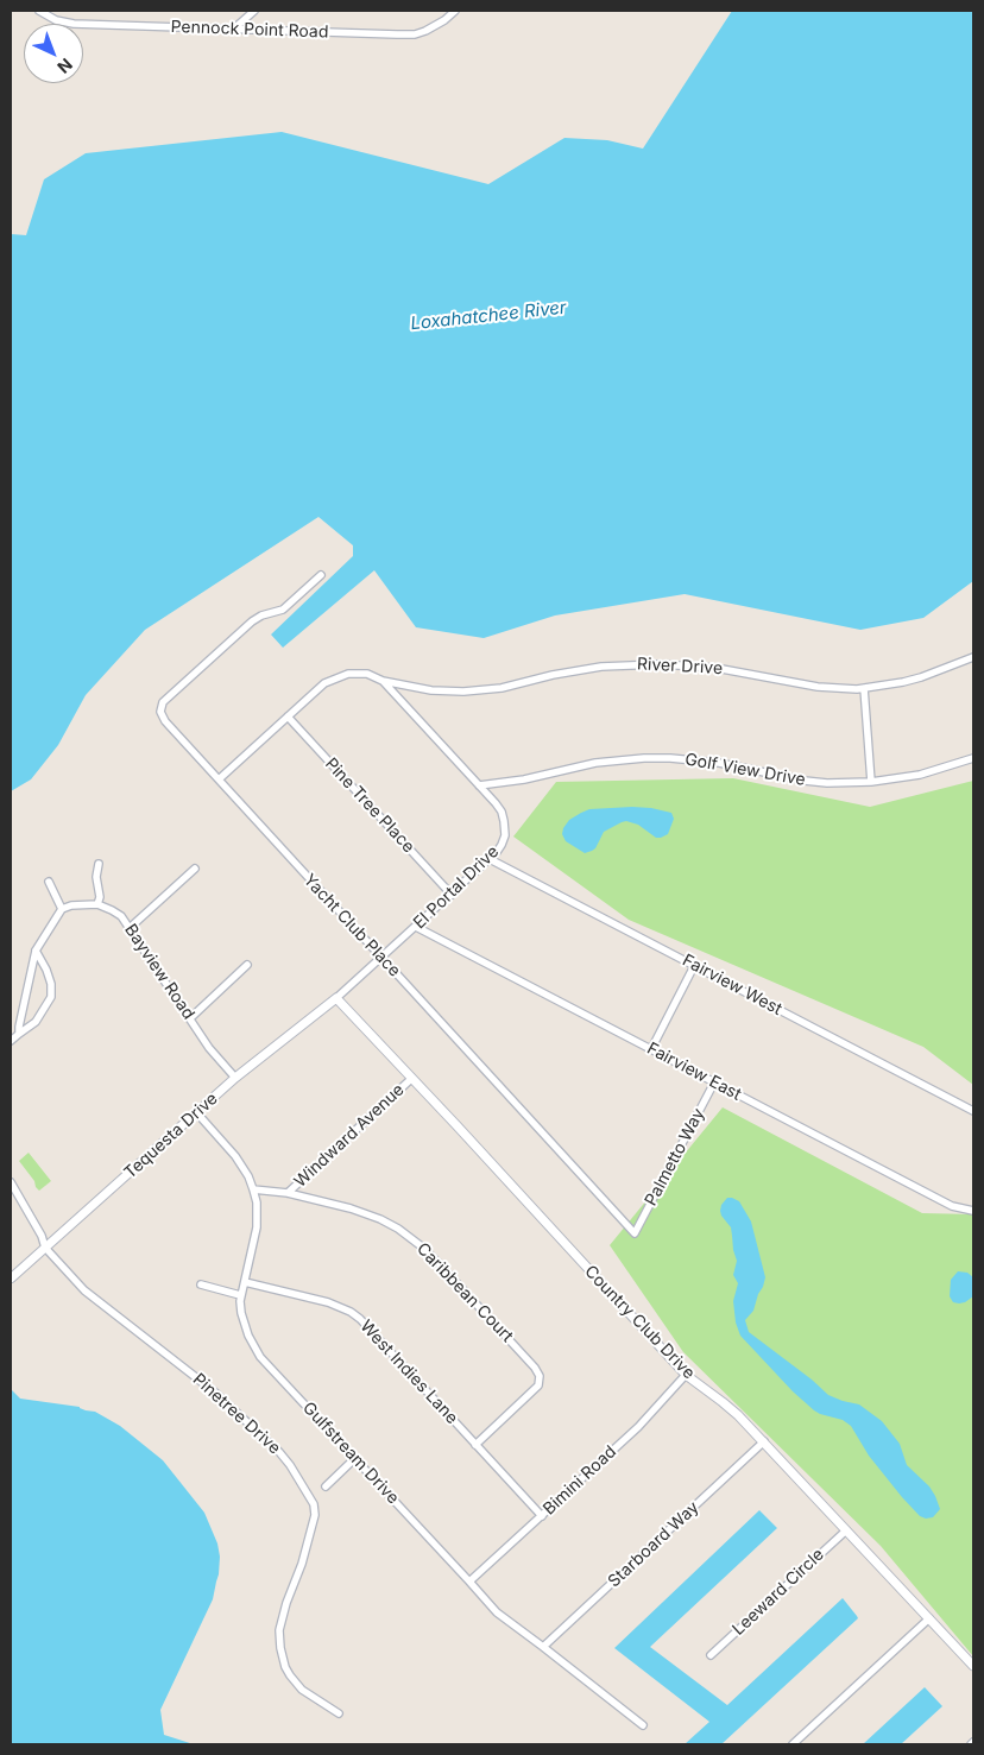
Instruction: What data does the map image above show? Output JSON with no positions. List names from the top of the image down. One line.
{"streets":{"street":["Pennock Point Road","River Drive","Golf View Drive","Pine Tree Place","El Portal Drive","Yacht Club Place","Bayview Road","Fairview West","Fairview East","Tequesta Drive","Windward Avenue","Palmetto Way","Caribbean Court","Country Club Drive","West Indies Lane","Pinetree Drive","Gulfstream Drive","Bimini Road","Starboard Way","Leeward Circle"]},"crossings":[["River Drive","El Portal Drive"],["Golf View Drive","El Portal Drive"],["Pine Tree Place","El Portal Drive"],["El Portal Drive","Yacht Club Place"],["El Portal Drive","Fairview West"],["El Portal Drive","Fairview East"],["El Portal Drive","Tequesta Drive"],["El Portal Drive","Country Club Drive"],["Yacht Club Place","Palmetto Way"],["Bayview Road","Tequesta Drive"],["Fairview East","Palmetto Way"],["Tequesta Drive","Country Club Drive"],["Tequesta Drive","Pinetree Drive"],["Tequesta Drive","Gulfstream Drive"],["Windward Avenue","Caribbean Court"],["Windward Avenue","Country Club Drive"],["Caribbean Court","West Indies Lane"],["Caribbean Court","Gulfstream Drive"],["Country Club Drive","Bimini Road"],["Country Club Drive","Starboard Way"],["Country Club Drive","Leeward Circle"],["West Indies Lane","Gulfstream Drive"],["West Indies Lane","Bimini Road"],["Gulfstream Drive","Bimini Road"],["Gulfstream Drive","Starboard Way"]],"water":["Loxahatchee River"],"north":"bottom right"}
